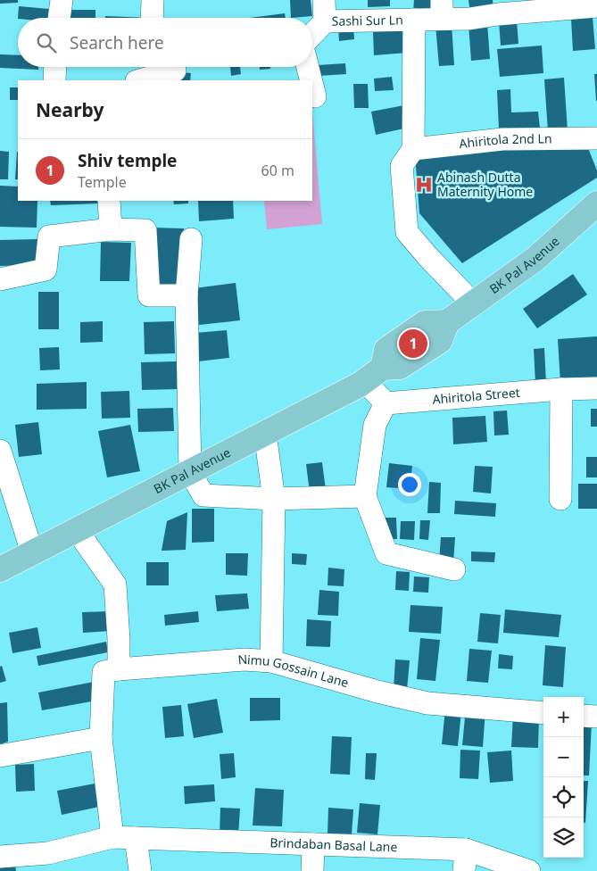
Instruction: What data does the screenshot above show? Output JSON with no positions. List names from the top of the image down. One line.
{"streets":{"main road":["BK Pal Avenue"],"street":["Sashi Sur Ln","Ahiritola 2nd Ln","Ahiritola Street","Nimu Gossain Lane","Brindaban Basal Lane"]},"places":{"hospital":["Abinash Dutta Maternity Home"]},"page":{"search":"Search here","heading":"Nearby","list":[{"mark":"1","name":"Shiv temple","note":"Temple","value":"60 m"}],"pins":"1","map_buttons":["+","−"]}}
